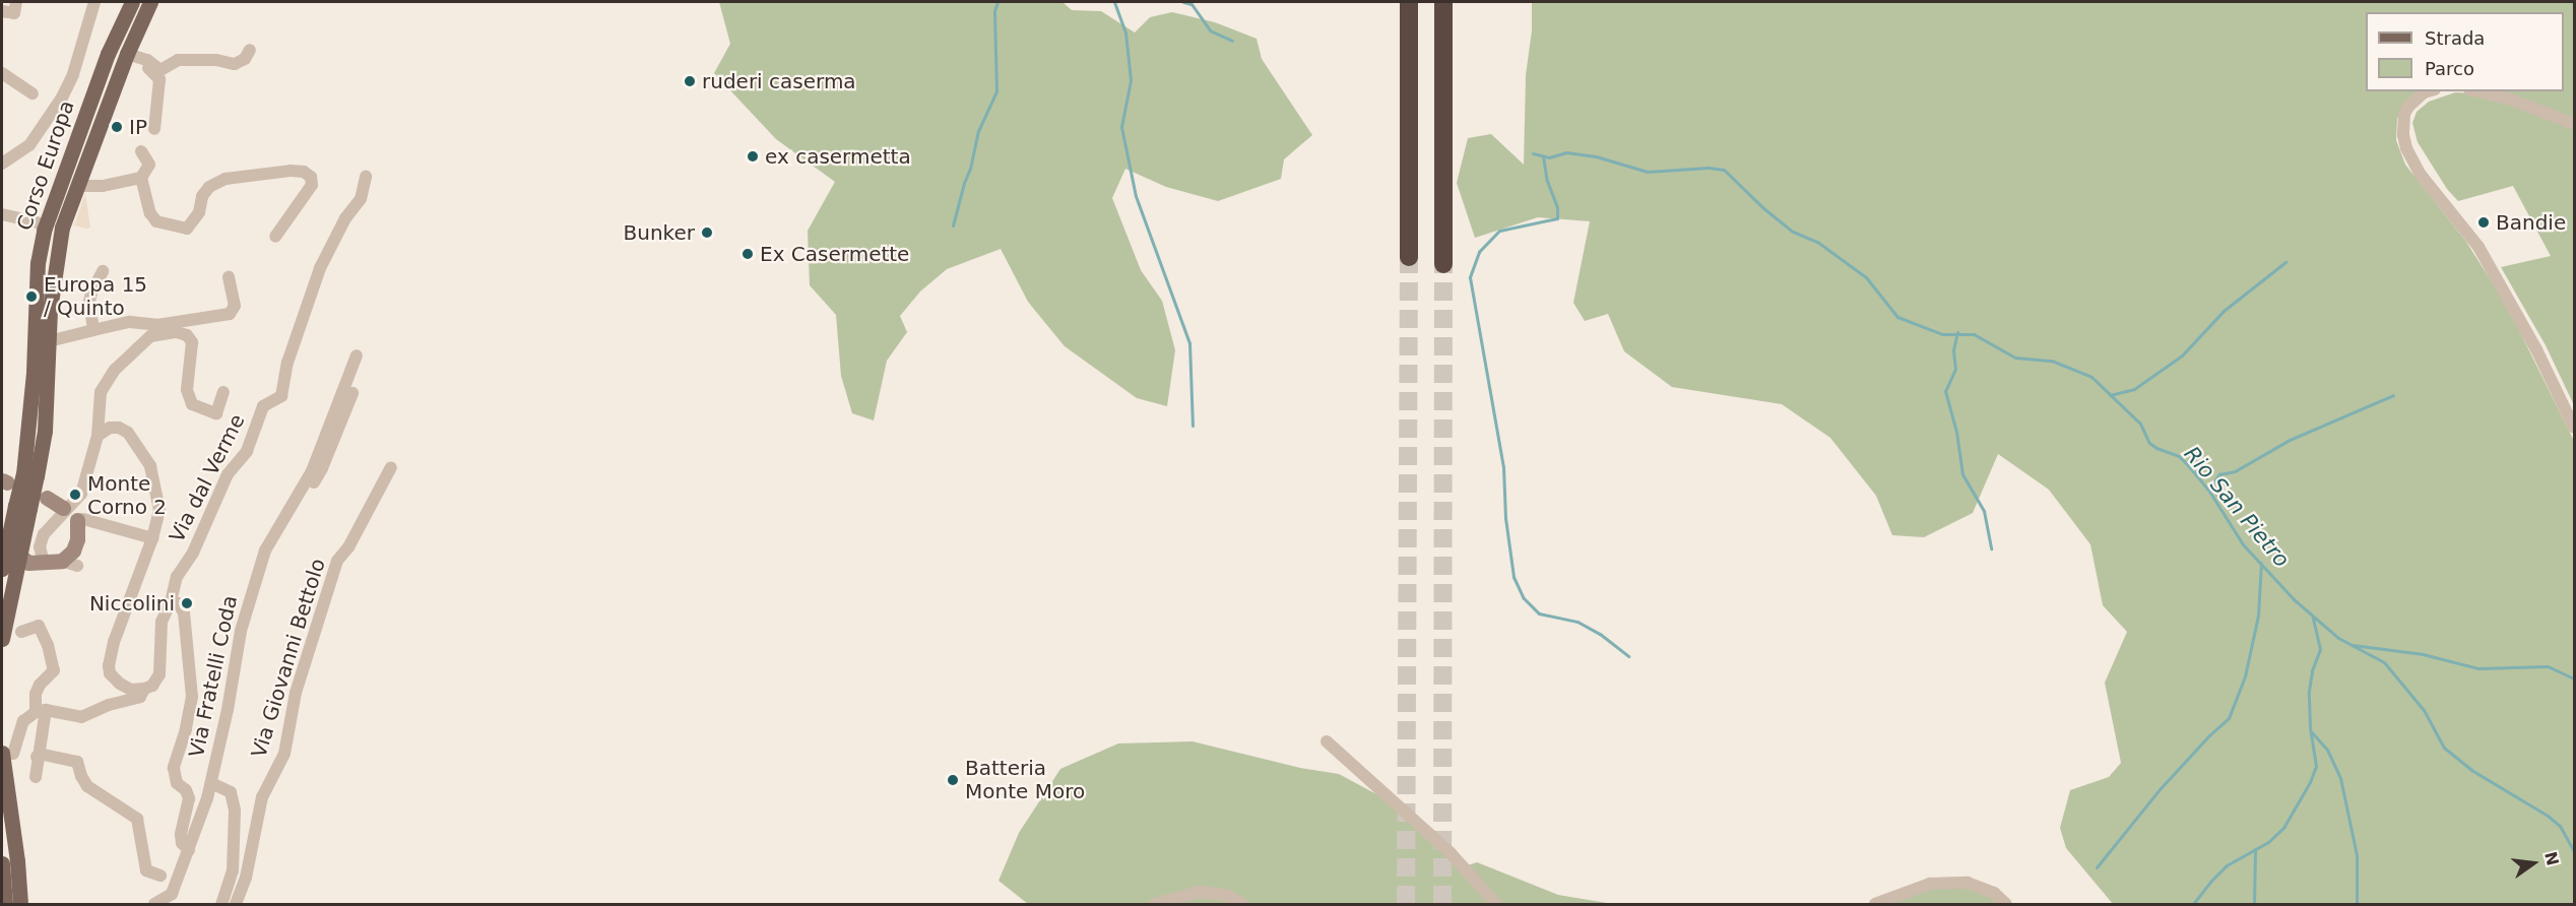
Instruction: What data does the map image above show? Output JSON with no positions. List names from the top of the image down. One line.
{"streets":{"main road":["Corso Europa"],"street":["Via dal Verme","Via Giovanni Bettolo","Via Fratelli Coda"]},"water":["Rio San Pietro"],"places":["ruderi caserma","IP","ex casermetta","Bandie","Bunker","Ex Casermette","Europa 15 / Quinto","Monte Corno 2","Niccolini","Batteria Monte Moro"],"legend":["Strada","Parco"],"north":"right"}
